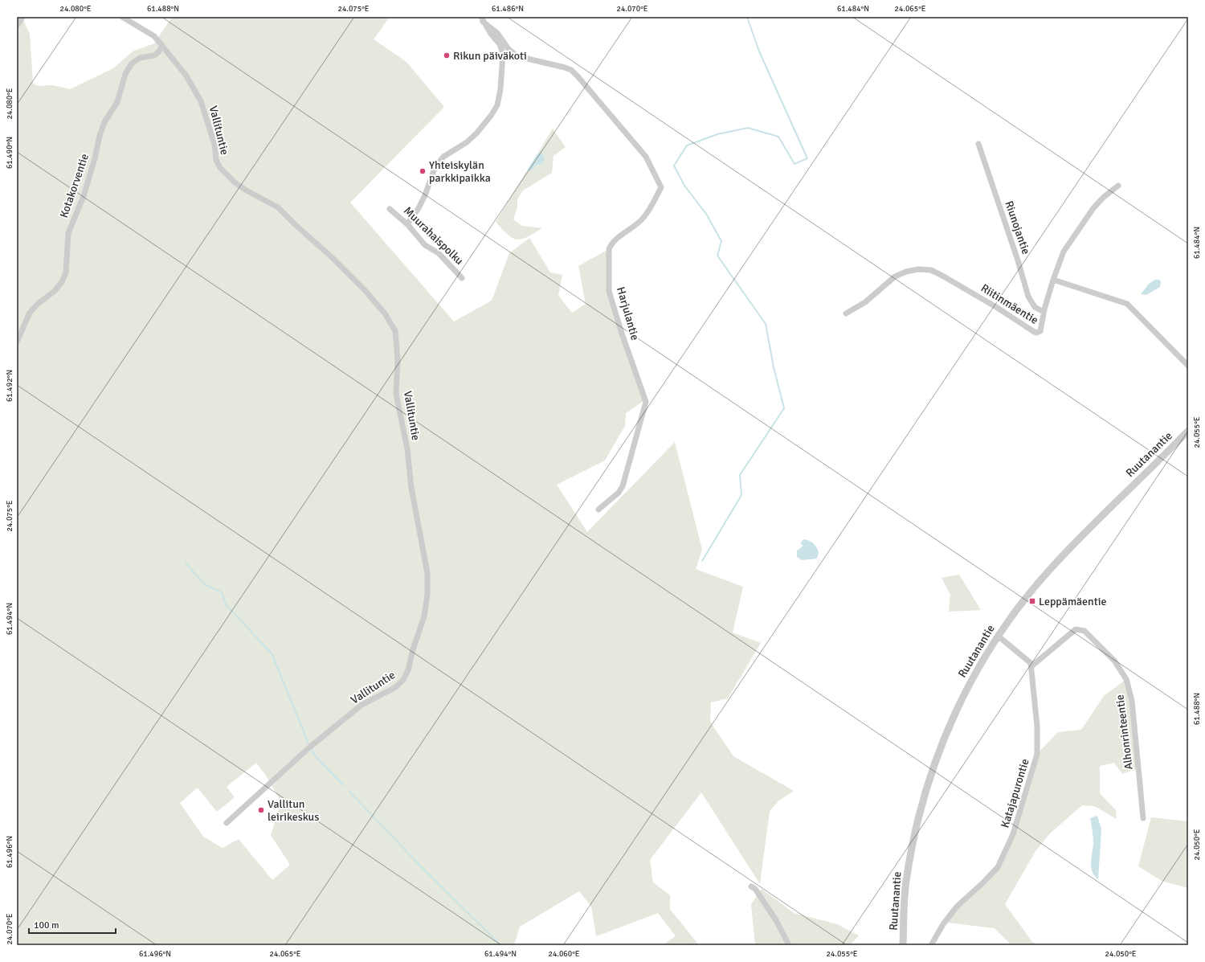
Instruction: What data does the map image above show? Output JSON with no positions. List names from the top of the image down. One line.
{"streets":{"street":["Vallituntie","Kotakorventie","Riunojantie","Muurahaispolku","Riitinmäentie","Harjulantie","Ruutanantie","Alhonrinteentie","Katajapurontie"]},"crossings":[["Vallituntie","Kotakorventie"],["Riunojantie","Riitinmäentie"],["Muurahaispolku","Harjulantie"],["Alhonrinteentie","Katajapurontie"]],"places":{"other":["Rikun päiväkoti","Yhteiskylän parkkipaikka","Vallitun leirikeskus"],"transit":["Leppämäentie"]},"scale_bar":"100 m","coordinates":["24.080°E","61.488°N","24.075°E","61.486°N","24.070°E","61.484°N","24.065°E","61.490°N","61.492°N","24.055°E","61.494°N","24.050°E","61.496°N","24.060°E"]}
